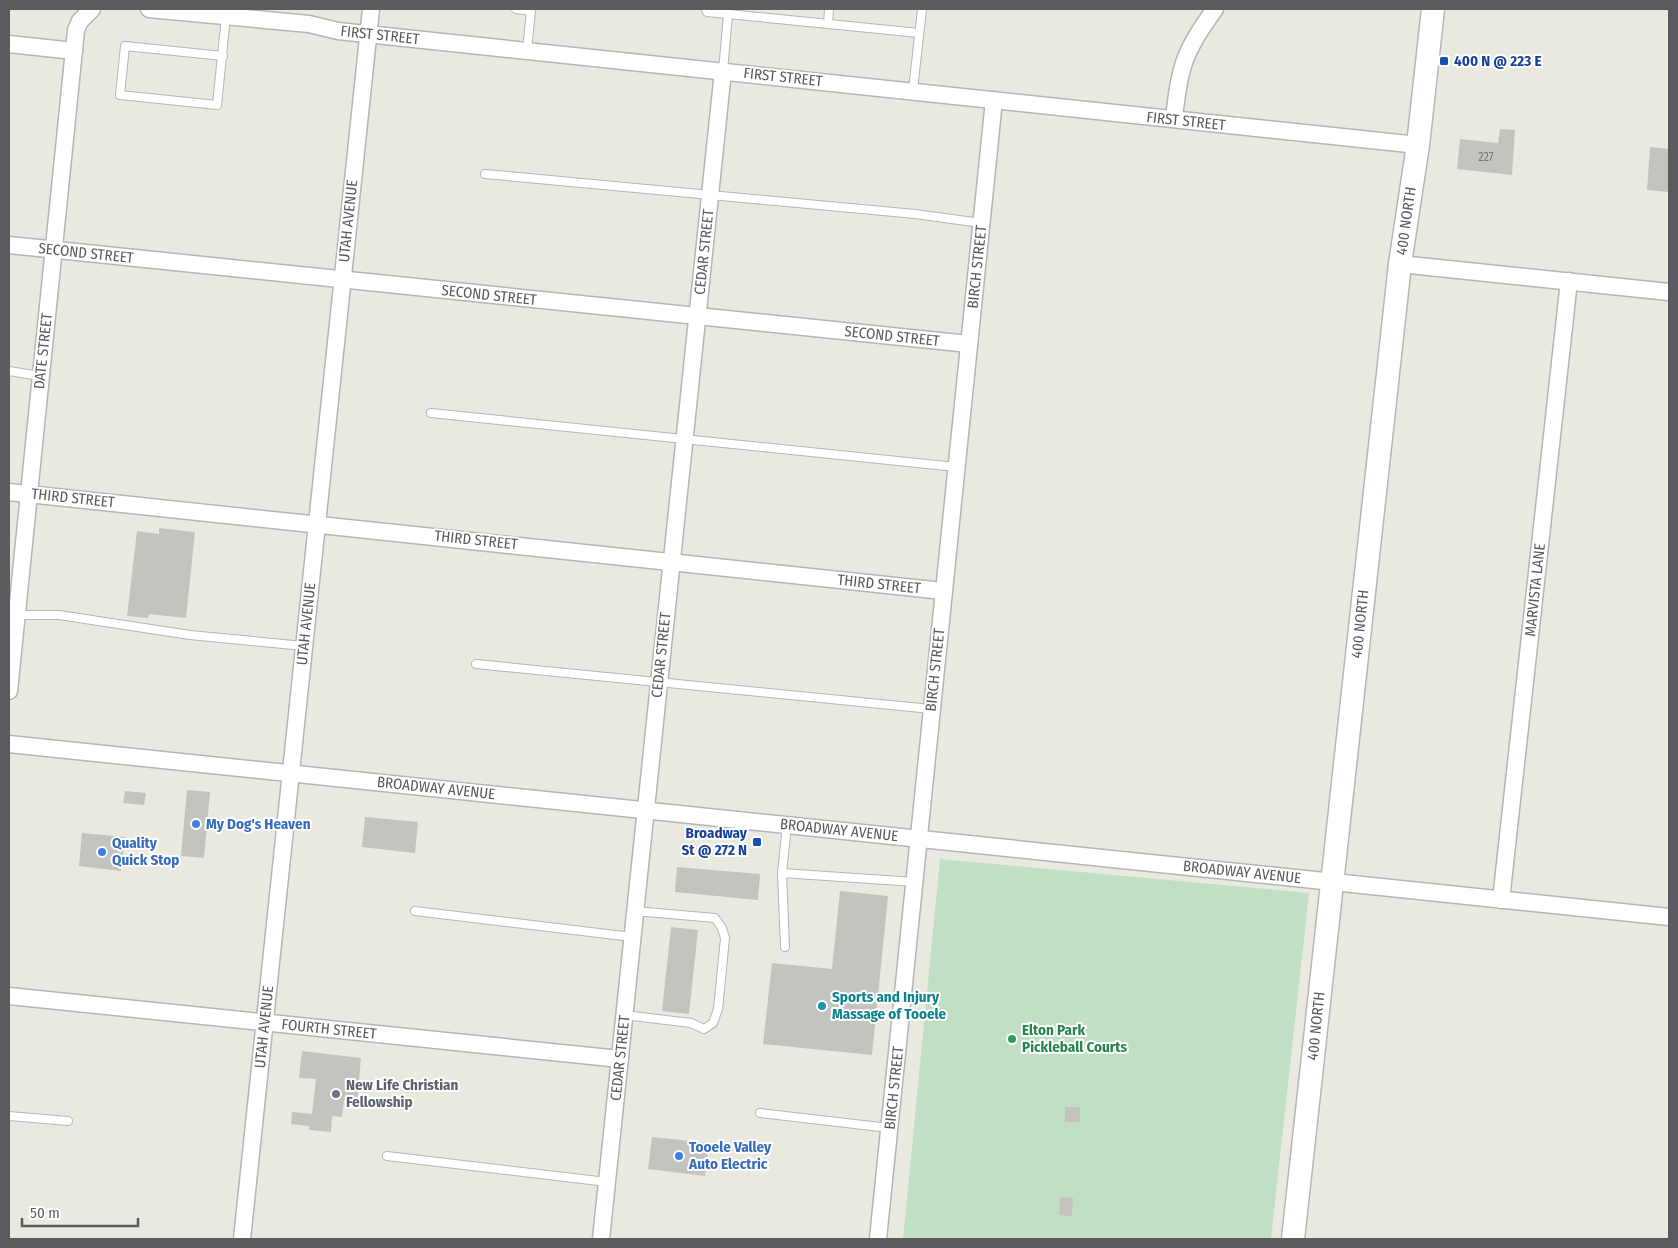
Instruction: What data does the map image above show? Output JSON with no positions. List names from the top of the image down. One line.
{"streets":{"street":["FIRST STREET","UTAH AVENUE","400 NORTH","CEDAR STREET","SECOND STREET","BIRCH STREET","DATE STREET","THIRD STREET","MARVISTA LANE","BROADWAY AVENUE","FOURTH STREET"]},"crossings":[["FIRST STREET","UTAH AVENUE"],["FIRST STREET","400 NORTH"],["FIRST STREET","CEDAR STREET"],["FIRST STREET","BIRCH STREET"],["UTAH AVENUE","SECOND STREET"],["UTAH AVENUE","THIRD STREET"],["UTAH AVENUE","BROADWAY AVENUE"],["UTAH AVENUE","FOURTH STREET"],["400 NORTH","BROADWAY AVENUE"],["CEDAR STREET","SECOND STREET"],["CEDAR STREET","THIRD STREET"],["CEDAR STREET","BROADWAY AVENUE"],["CEDAR STREET","FOURTH STREET"],["SECOND STREET","BIRCH STREET"],["SECOND STREET","DATE STREET"],["BIRCH STREET","THIRD STREET"],["BIRCH STREET","BROADWAY AVENUE"],["DATE STREET","THIRD STREET"],["MARVISTA LANE","BROADWAY AVENUE"]],"places":{"transit":["400 N @ 223 E","Broadway St @ 272 N"],"other":["My Dog's Heaven","Quality Quick Stop","Sports and Injury Massage of Tooele","Elton Park Pickleball Courts","New Life Christian Fellowship","Tooele Valley Auto Electric"]},"house_numbers":["227"],"scale_bar":"50 m"}
